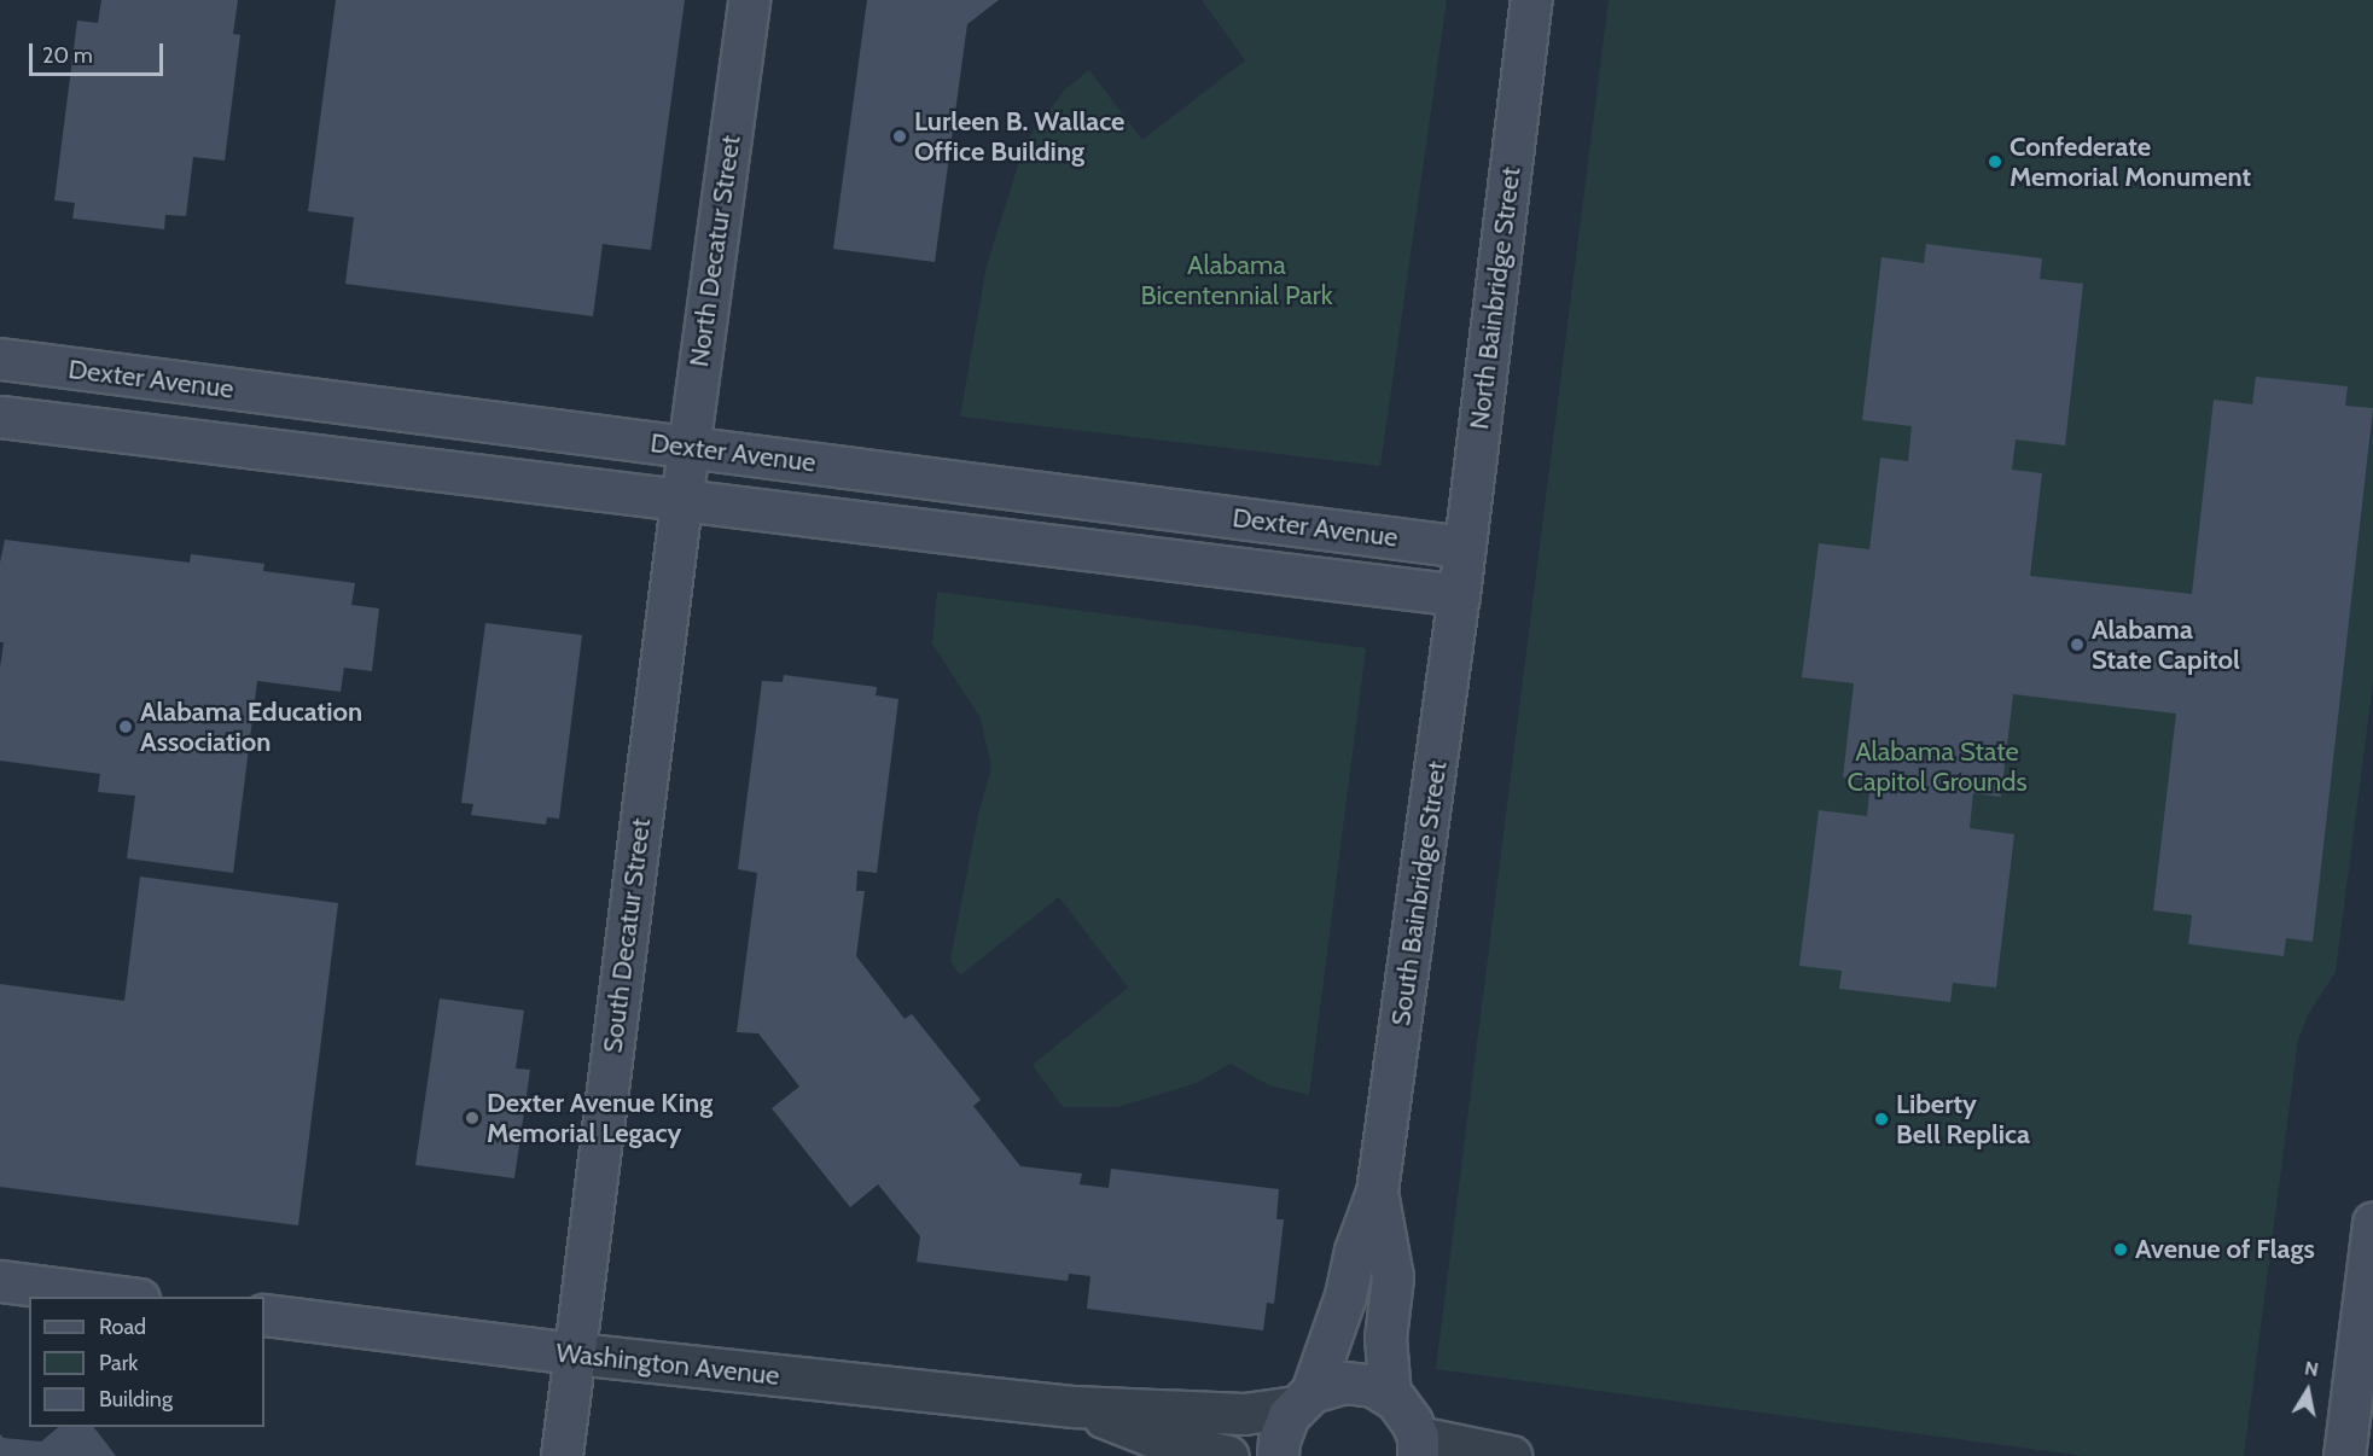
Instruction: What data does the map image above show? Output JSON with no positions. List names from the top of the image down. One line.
{"streets":{"street":["North Decatur Street","North Bainbridge Street","Dexter Avenue","South Bainbridge Street","South Decatur Street","Washington Avenue"]},"crossings":[["North Decatur Street","Dexter Avenue"],["North Decatur Street","South Decatur Street"],["North Bainbridge Street","Dexter Avenue"],["North Bainbridge Street","South Bainbridge Street"],["Dexter Avenue","South Bainbridge Street"],["Dexter Avenue","South Decatur Street"],["South Bainbridge Street","Washington Avenue"],["South Decatur Street","Washington Avenue"]],"parks":["Alabama Bicentennial Park","Alabama State Capitol Grounds"],"places":["Lurleen B. Wallace Office Building","Confederate Memorial Monument","Alabama State Capitol","Alabama Education Association","Dexter Avenue King Memorial Legacy","Liberty Bell Replica","Avenue of Flags"],"legend":["Road","Park","Building"],"scale_bar":"20 m","north":"top"}
